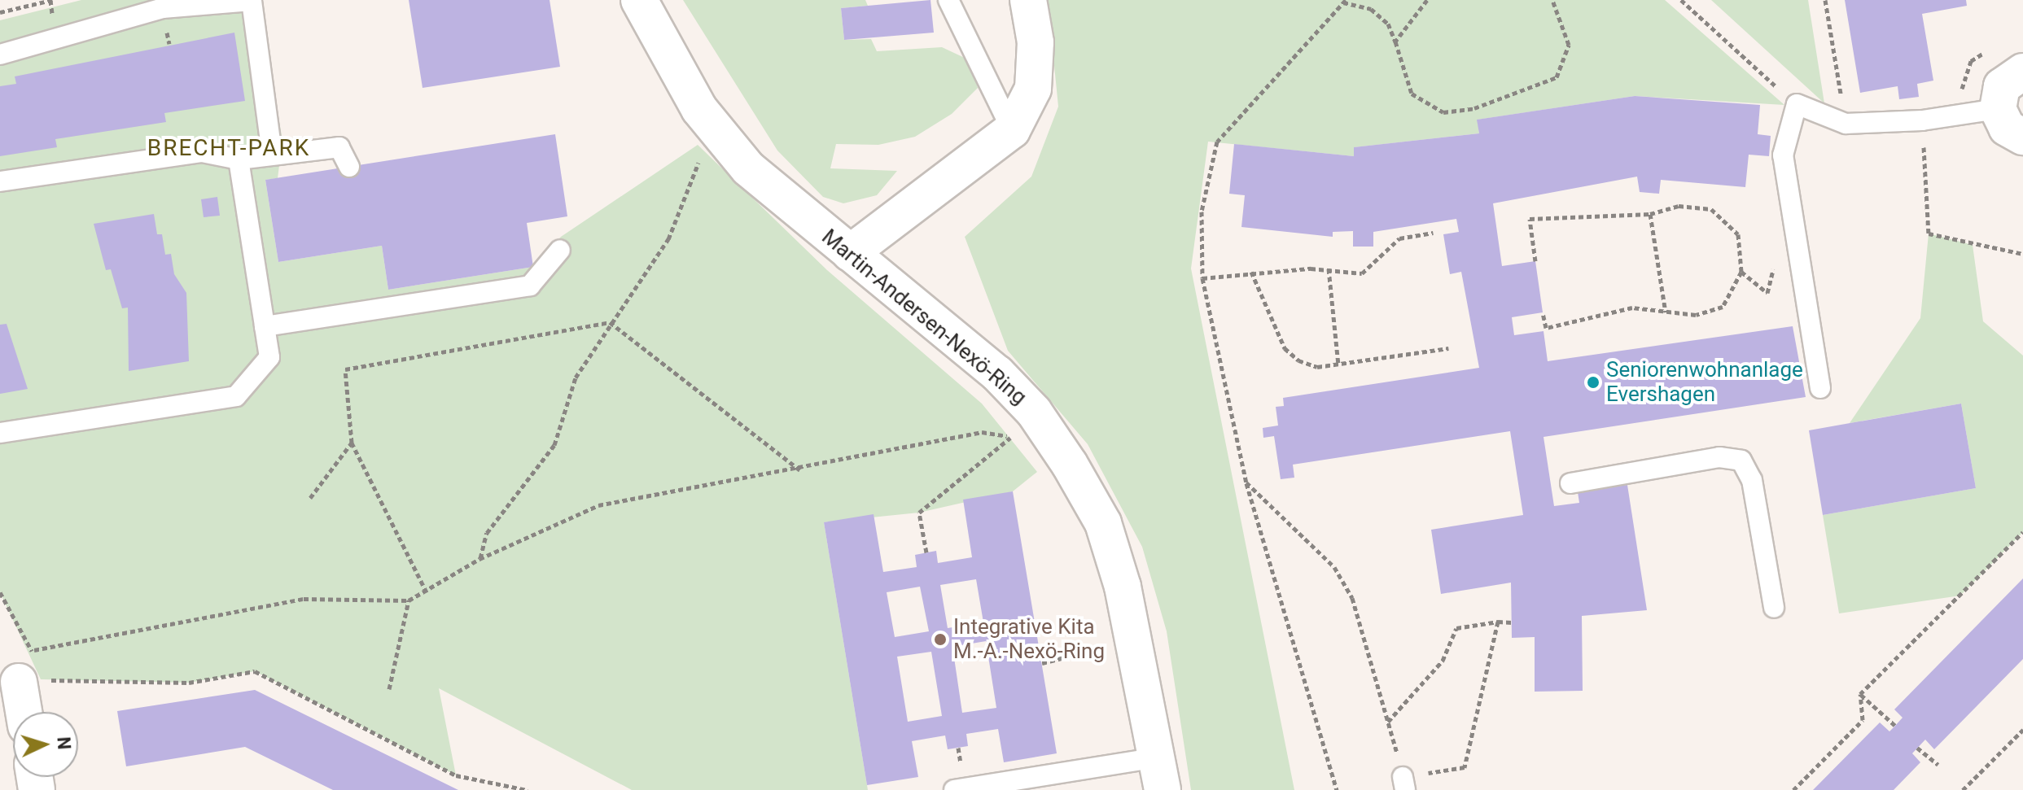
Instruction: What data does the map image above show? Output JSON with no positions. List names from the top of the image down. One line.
{"streets":{"street":["Martin-Andersen-Nexö-Ring"]},"districts":["BRECHT-PARK"],"places":["Seniorenwohnanlage Evershagen","Integrative Kita M.-A.-Nexö-Ring"],"north":"right"}
